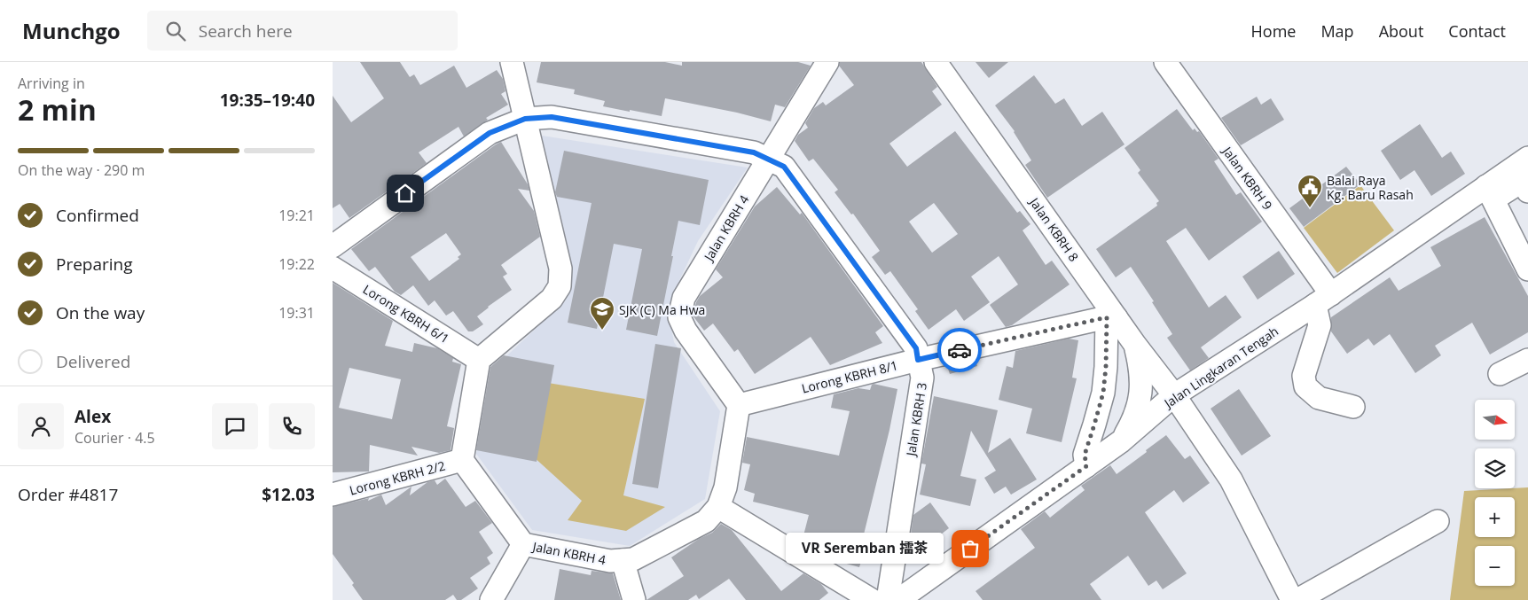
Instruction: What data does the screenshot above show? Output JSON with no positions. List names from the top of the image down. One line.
{"streets":{"street":["Jalan KBRH 9","Jalan KBRH 4","Jalan KBRH 8","Lorong KBRH 6/1","Jalan Lingkaran Tengah","Lorong KBRH 8/1","Jalan KBRH 3","Lorong KBRH 2/2"]},"crossings":[["Jalan KBRH 9","Jalan Lingkaran Tengah"],["Jalan KBRH 4","Lorong KBRH 8/1"],["Jalan KBRH 4","Jalan KBRH 3"],["Jalan KBRH 4","Lorong KBRH 2/2"],["Jalan KBRH 8","Jalan Lingkaran Tengah"],["Jalan KBRH 8","Lorong KBRH 8/1"],["Lorong KBRH 8/1","Jalan KBRH 3"]],"places":{"public building":["Balai Raya Kg. Baru Rasah"],"school or university":["SJK (C) Ma Hwa"],"other":["VR Seremban 擂茶"]},"north":"right","page":{"header":"Munchgo","search":"Search here","nav":["Home","Map","About","Contact"],"heading":["2 min","Arriving in","19:35–19:40"],"panel":["Alex","Courier · 4.5","Order #4817","$12.03"],"bar":"On the way · 290 m","list":[["Confirmed","19:21"],["Preparing","19:22"],["On the way","19:31"],"Delivered"],"map_buttons":["+","−"],"bubble":"VR Seremban 擂茶"}}
